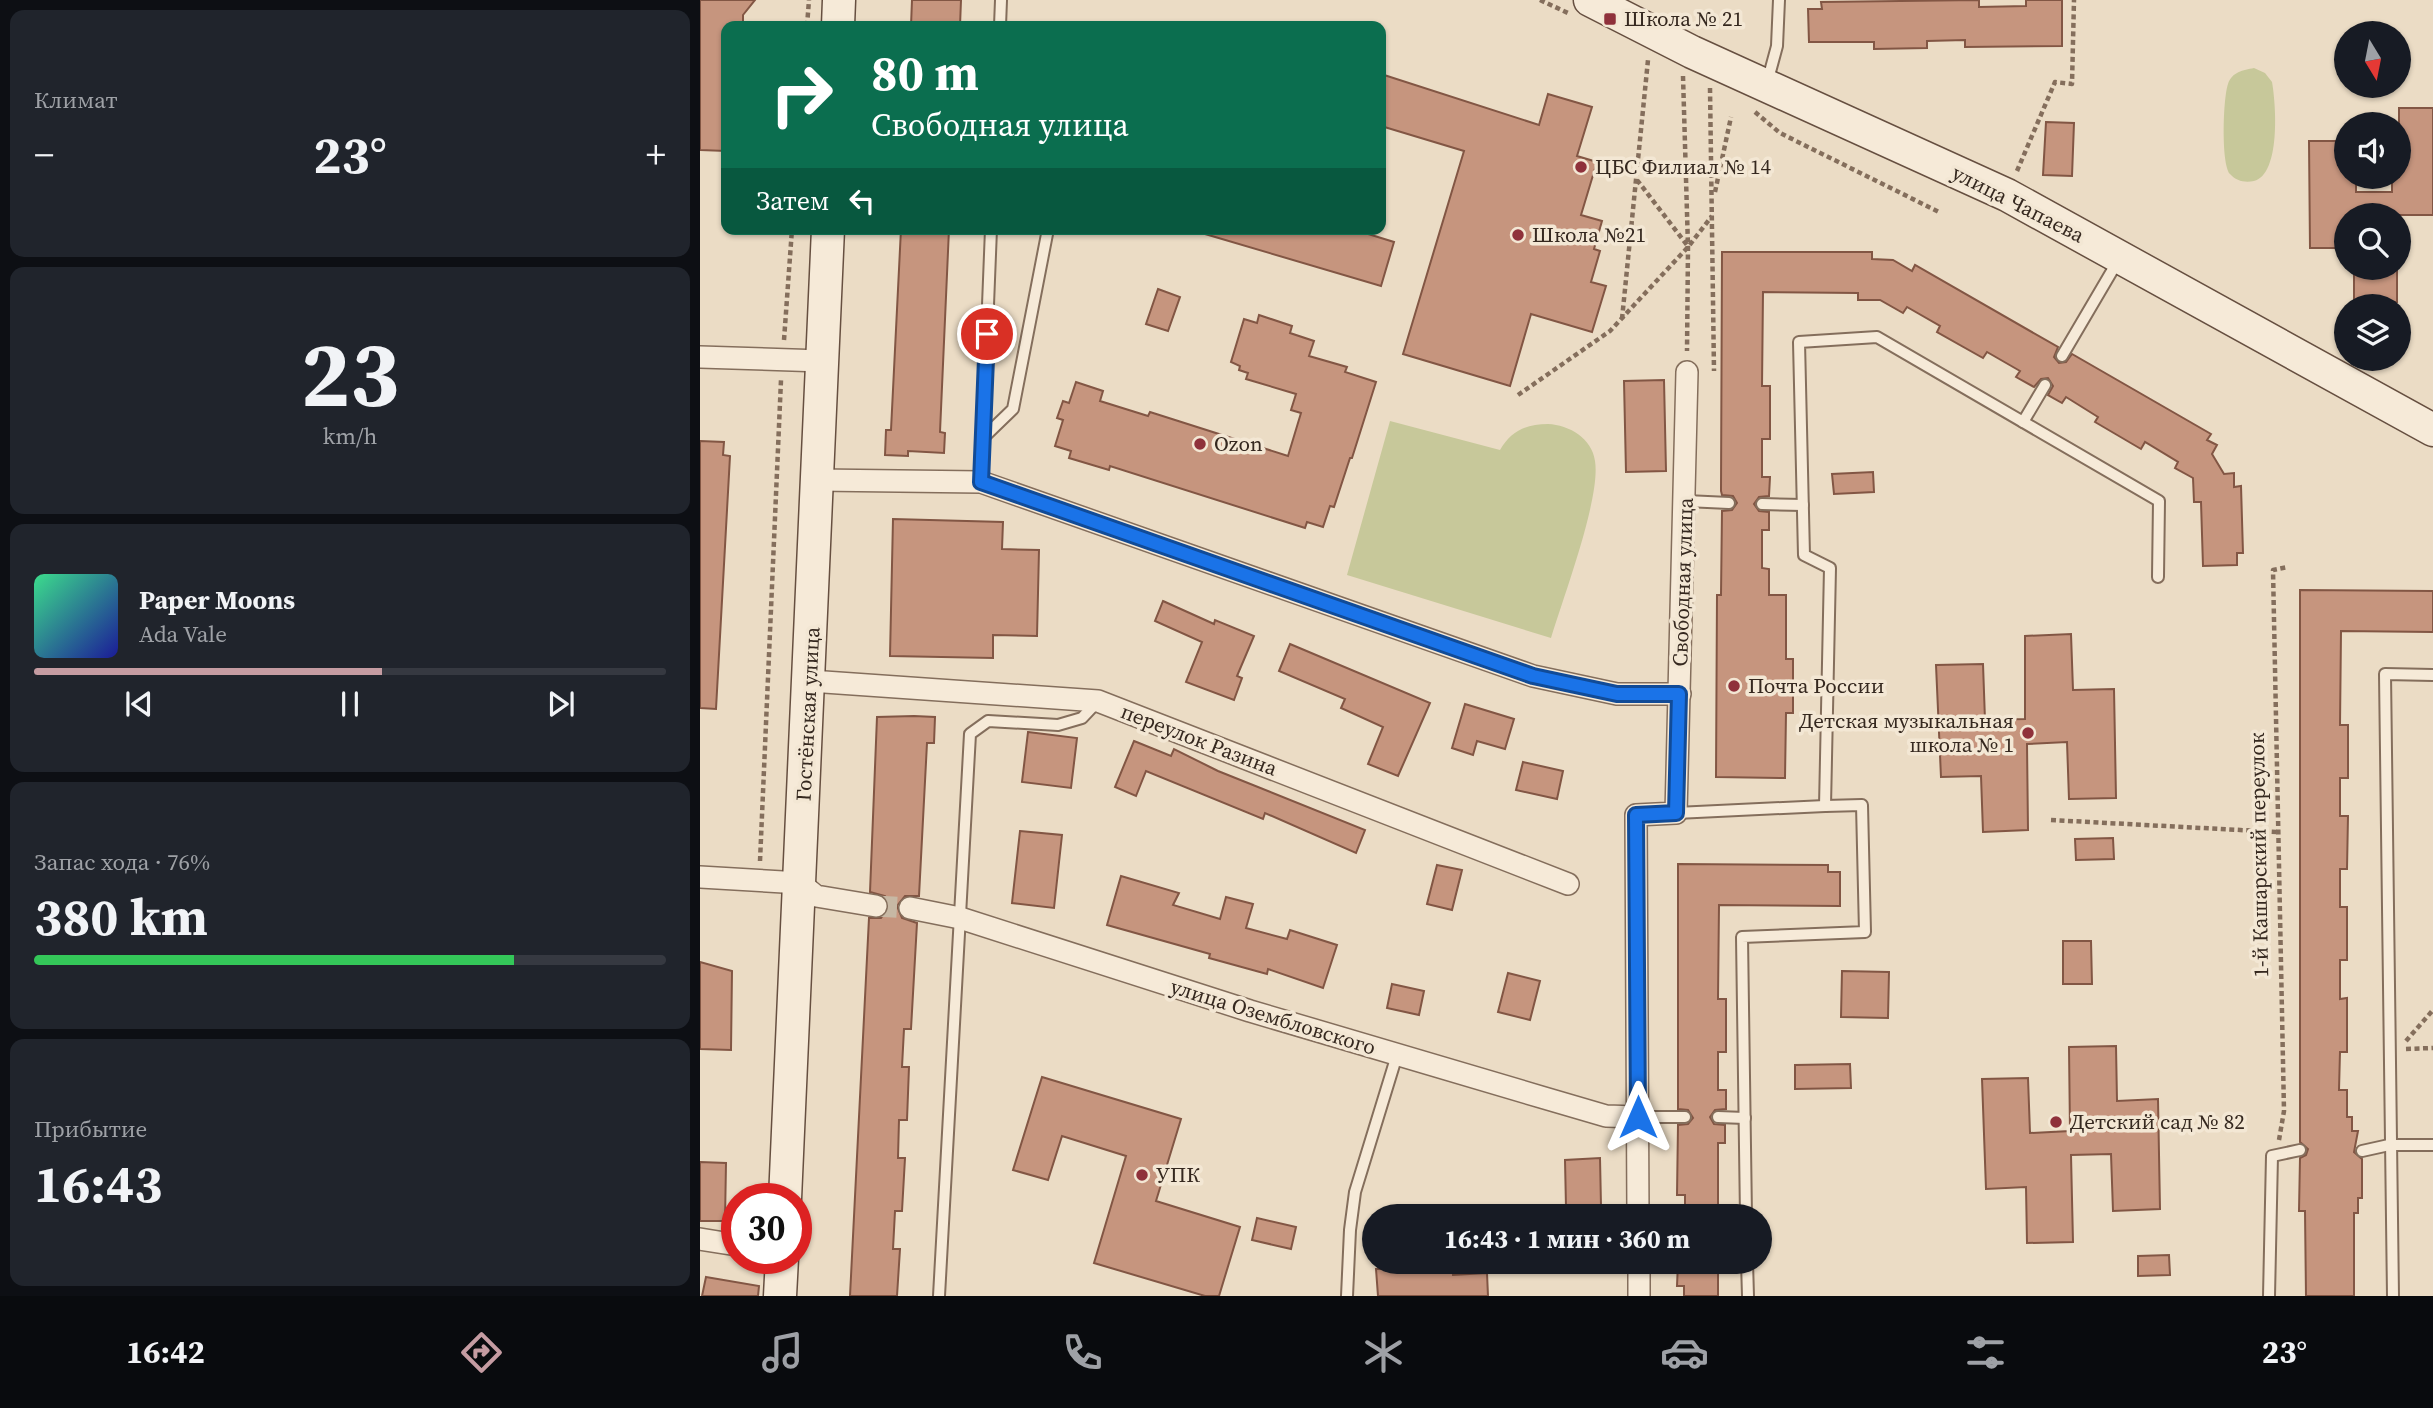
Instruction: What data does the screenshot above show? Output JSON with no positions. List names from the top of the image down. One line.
{"streets":{"street":["улица Чапаева","Свободная улица","Гостёнская улица","переулок Разина","улица Озембловского"],"path":["1-й Кашарский переулок"]},"crossings":[["Гостёнская улица","переулок Разина"]],"places":{"transit":["Школа № 21"],"other":["ЦБС Филиал № 14","Школа №21","Ozon","Почта России","Детская музыкальная школа № 1","Детский сад № 82","УПК"]},"north":"bottom","page":{"tile":["Климат",["23","km/h"],["Запас хода · 76%","380 km"],["Прибытие","16:43"]],"turn":["80 m","Свободная улица"],"heat":["−","23°","+"],"then":"Затем","song":["Paper Moons","Ada Vale"],"limit":"30","trip":"16:43 · 1 мин · 360 m","tabs":["16:42","23°"]}}
